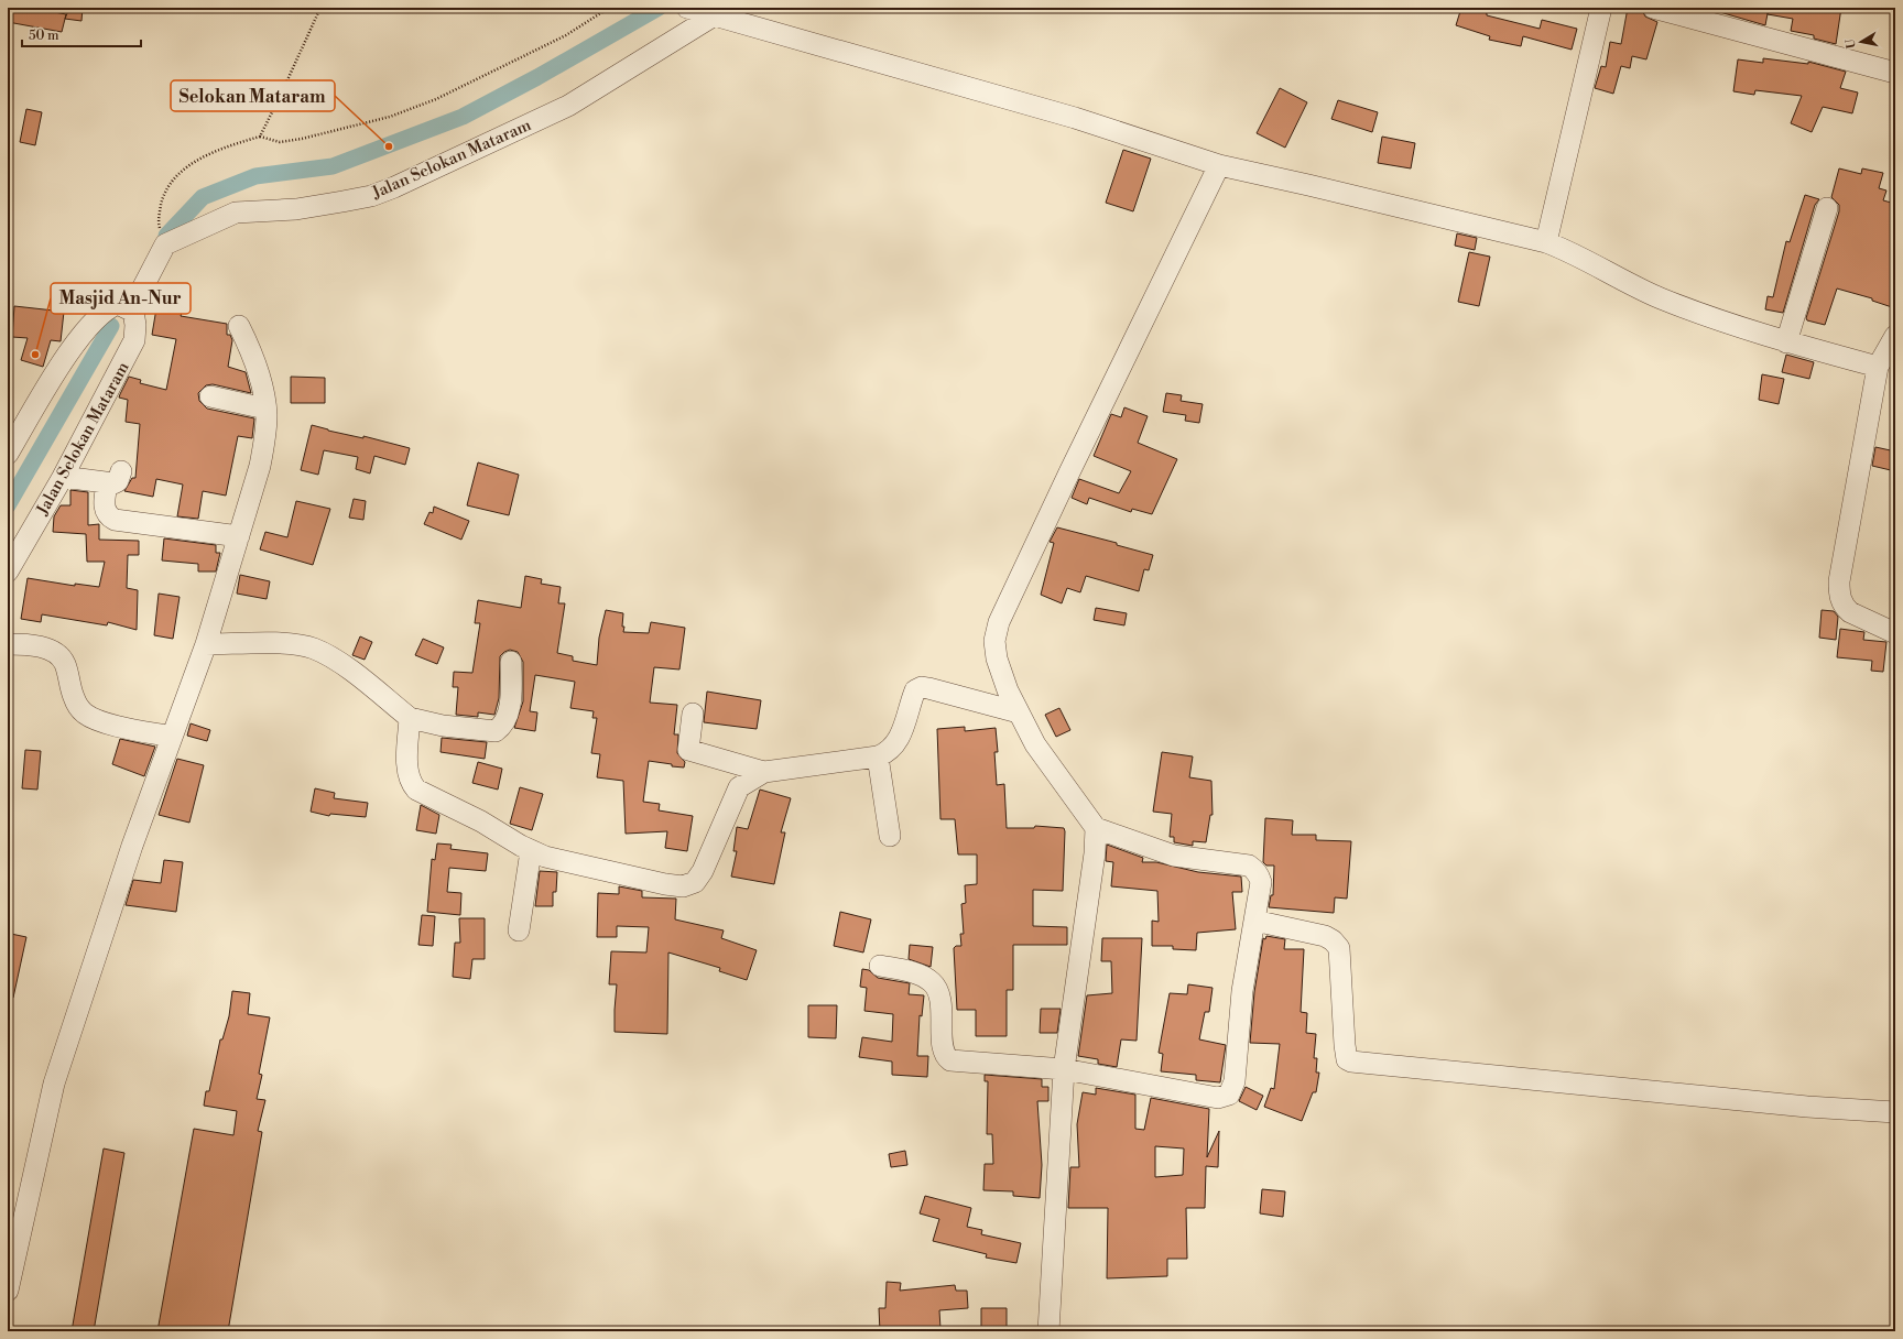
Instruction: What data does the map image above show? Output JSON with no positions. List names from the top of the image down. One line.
{"streets":{"street":["Jalan Selokan Mataram"]},"places":["Selokan Mataram","Masjid An-Nur"],"scale_bar":"50 m","north":"left"}
